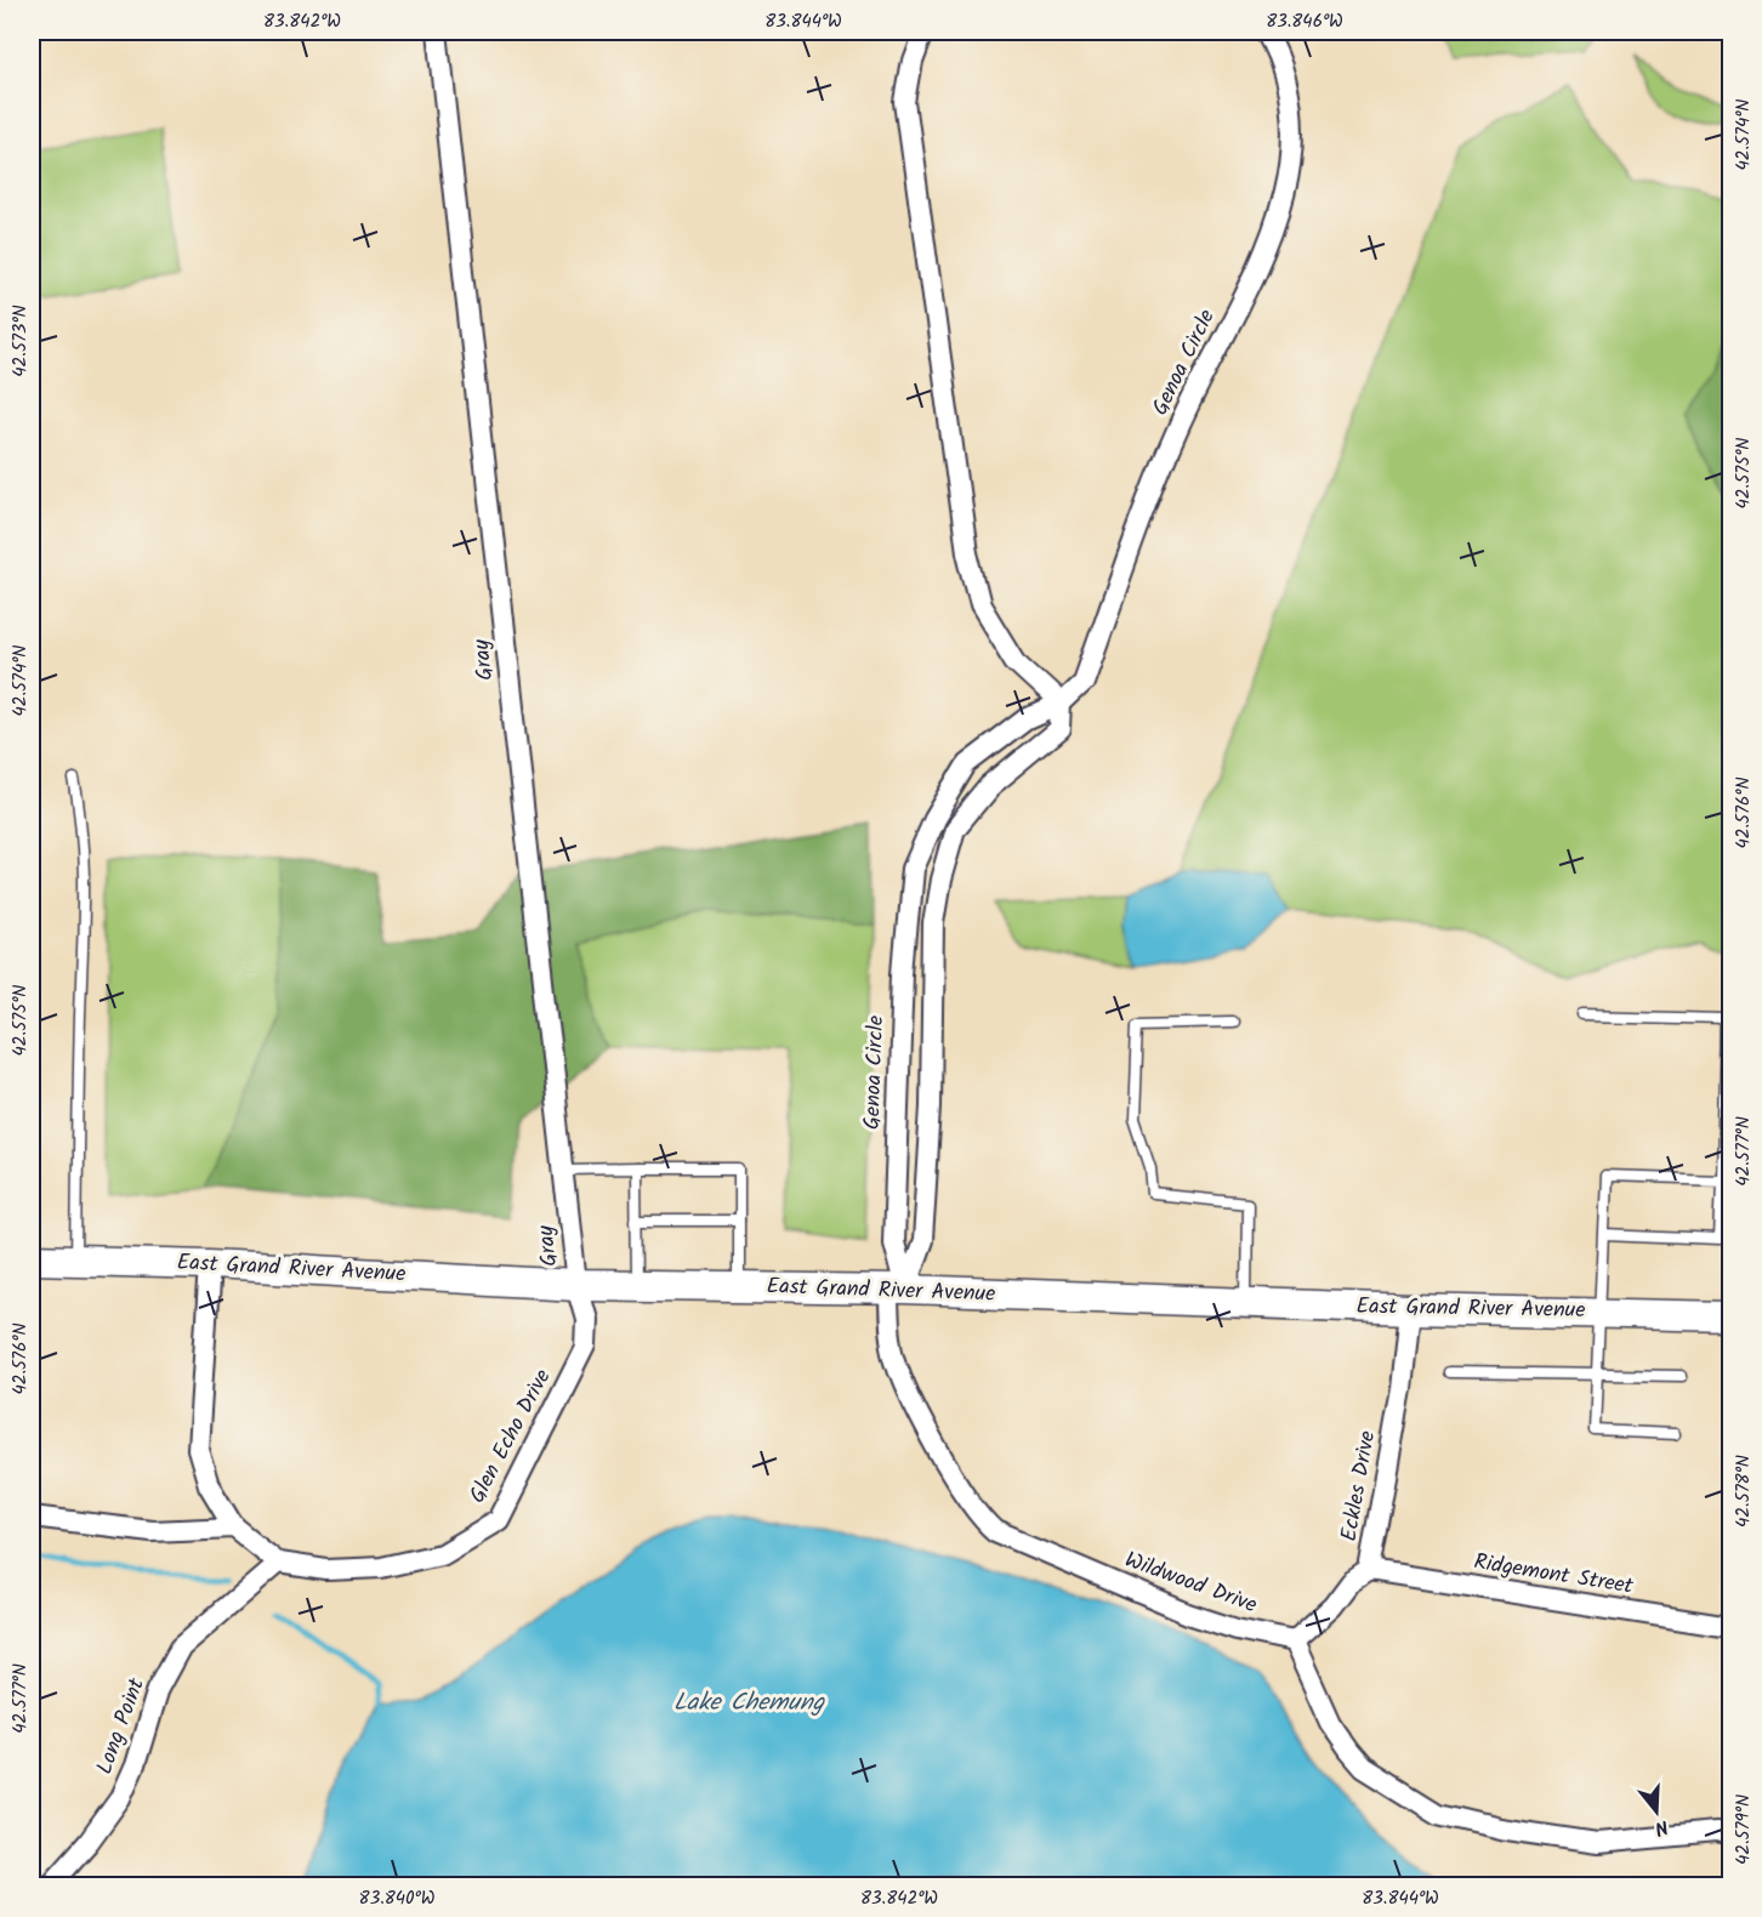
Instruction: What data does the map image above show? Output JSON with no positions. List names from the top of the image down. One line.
{"streets":{"main road":["East Grand River Avenue"],"street":["Genoa Circle","Gray","Glen Echo Drive","Eckles Drive","Ridgemont Street","Wildwood Drive","Long Point"]},"crossings":[["Genoa Circle","East Grand River Avenue"],["Genoa Circle","Wildwood Drive"],["Gray","East Grand River Avenue"],["Gray","Glen Echo Drive"],["East Grand River Avenue","Glen Echo Drive"],["East Grand River Avenue","Eckles Drive"],["East Grand River Avenue","Wildwood Drive"],["Glen Echo Drive","Long Point"],["Eckles Drive","Ridgemont Street"],["Eckles Drive","Wildwood Drive"]],"water":["Lake Chemung"],"north":"bottom","coordinates":["83.842°W","83.844°W","83.846°W","42.574°N","42.573°N","42.575°N","42.576°N","42.577°N","42.578°N","42.579°N","83.840°W"]}
